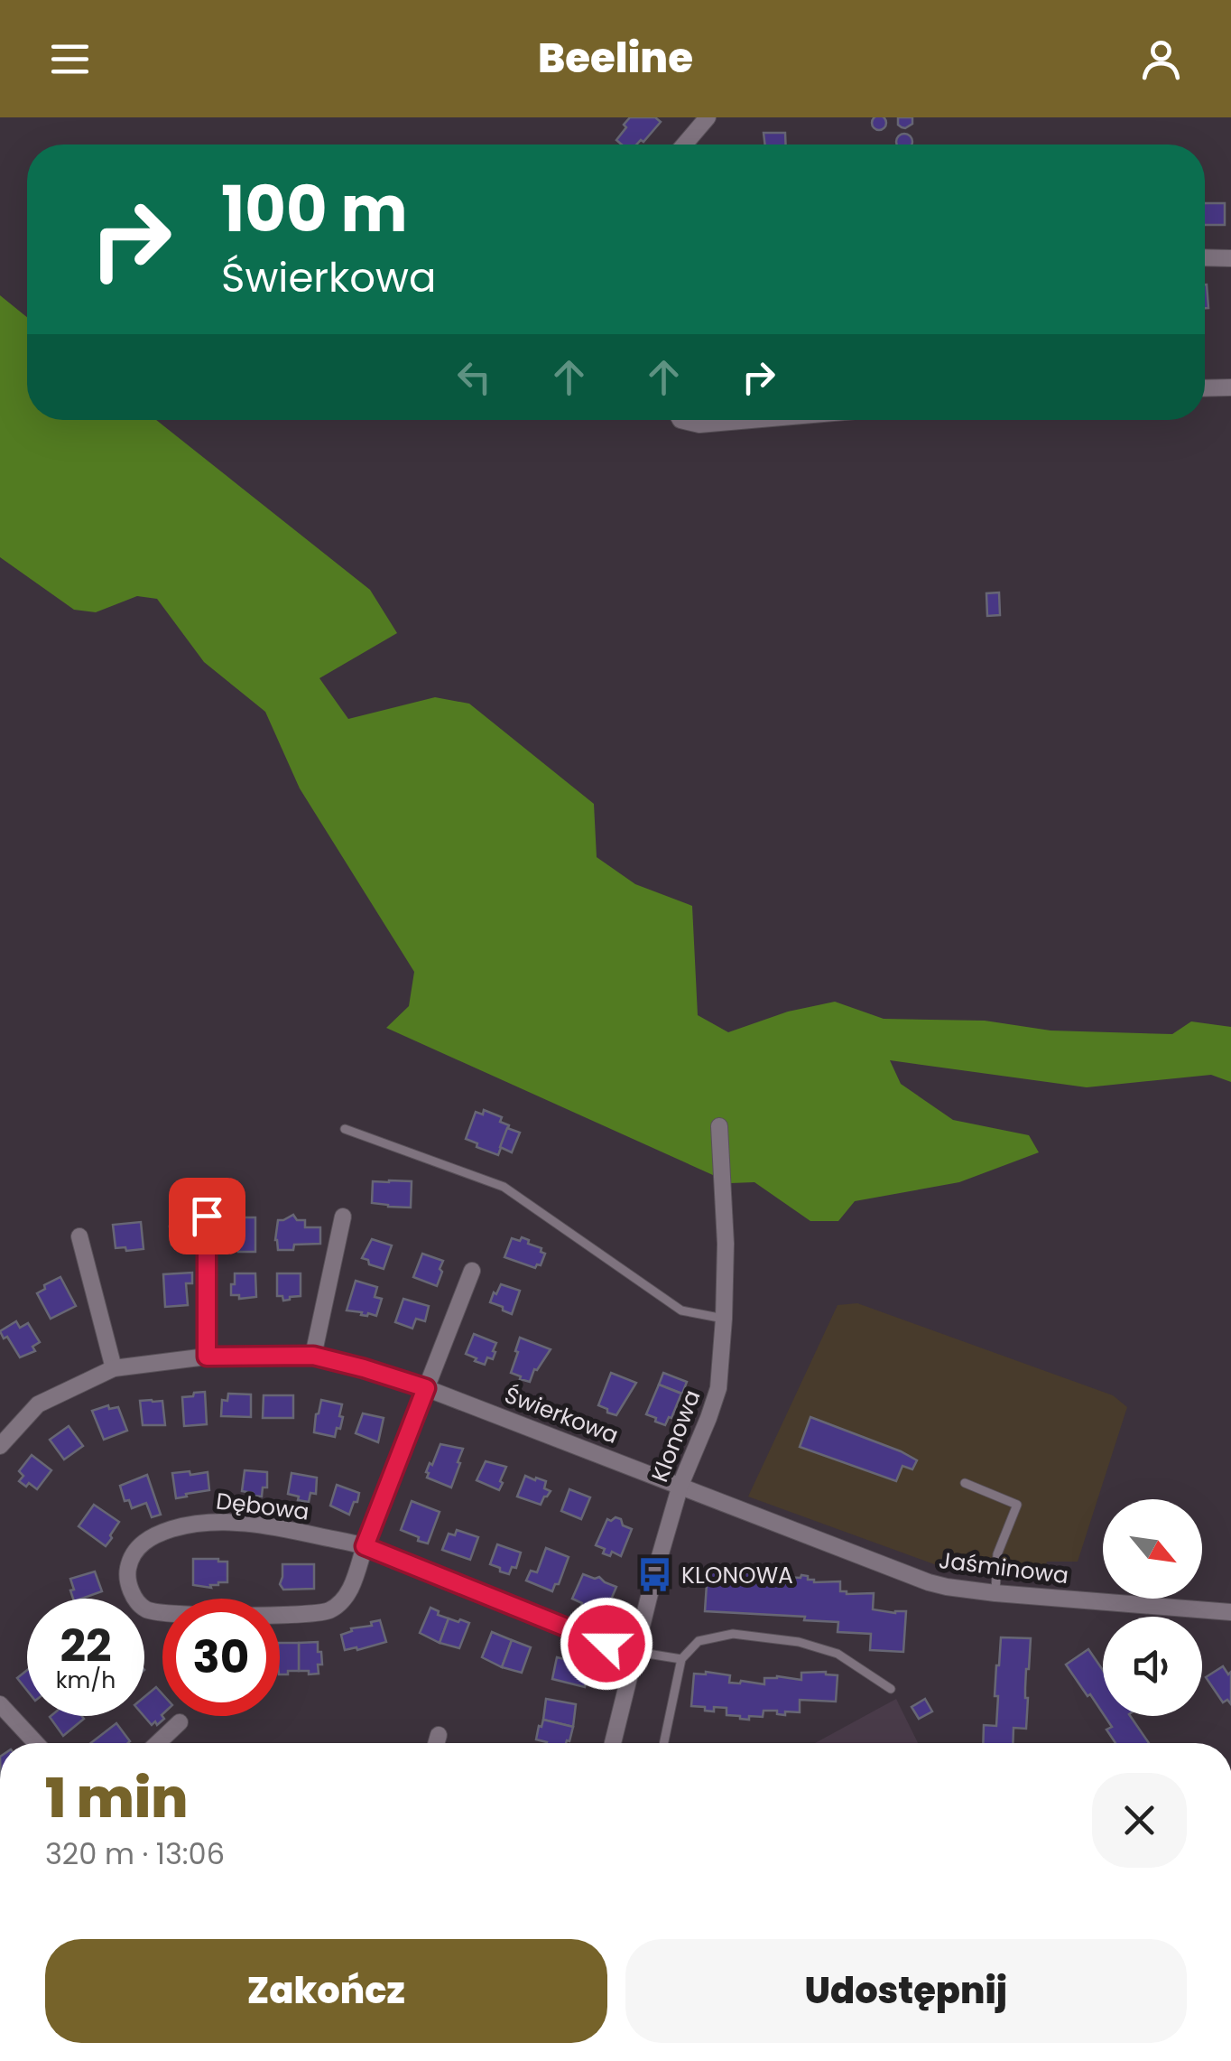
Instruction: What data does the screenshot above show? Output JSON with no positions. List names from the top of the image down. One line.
{"streets":{"street":["Świerkowa","Klonowa","Dębowa","Jaśminowa"]},"crossings":[["Świerkowa","Klonowa"],["Świerkowa","Jaśminowa"],["Klonowa","Dębowa"],["Klonowa","Jaśminowa"]],"places":{"bus stop":["KLONOWA"]},"north":"bottom right","page":{"header":"Beeline","turn":["100 m","Świerkowa"],"speed":"22 km/h","limit":"30","heading":["1 min","320 m · 13:06"],"buttons":["Zakończ","Udostępnij"]}}
